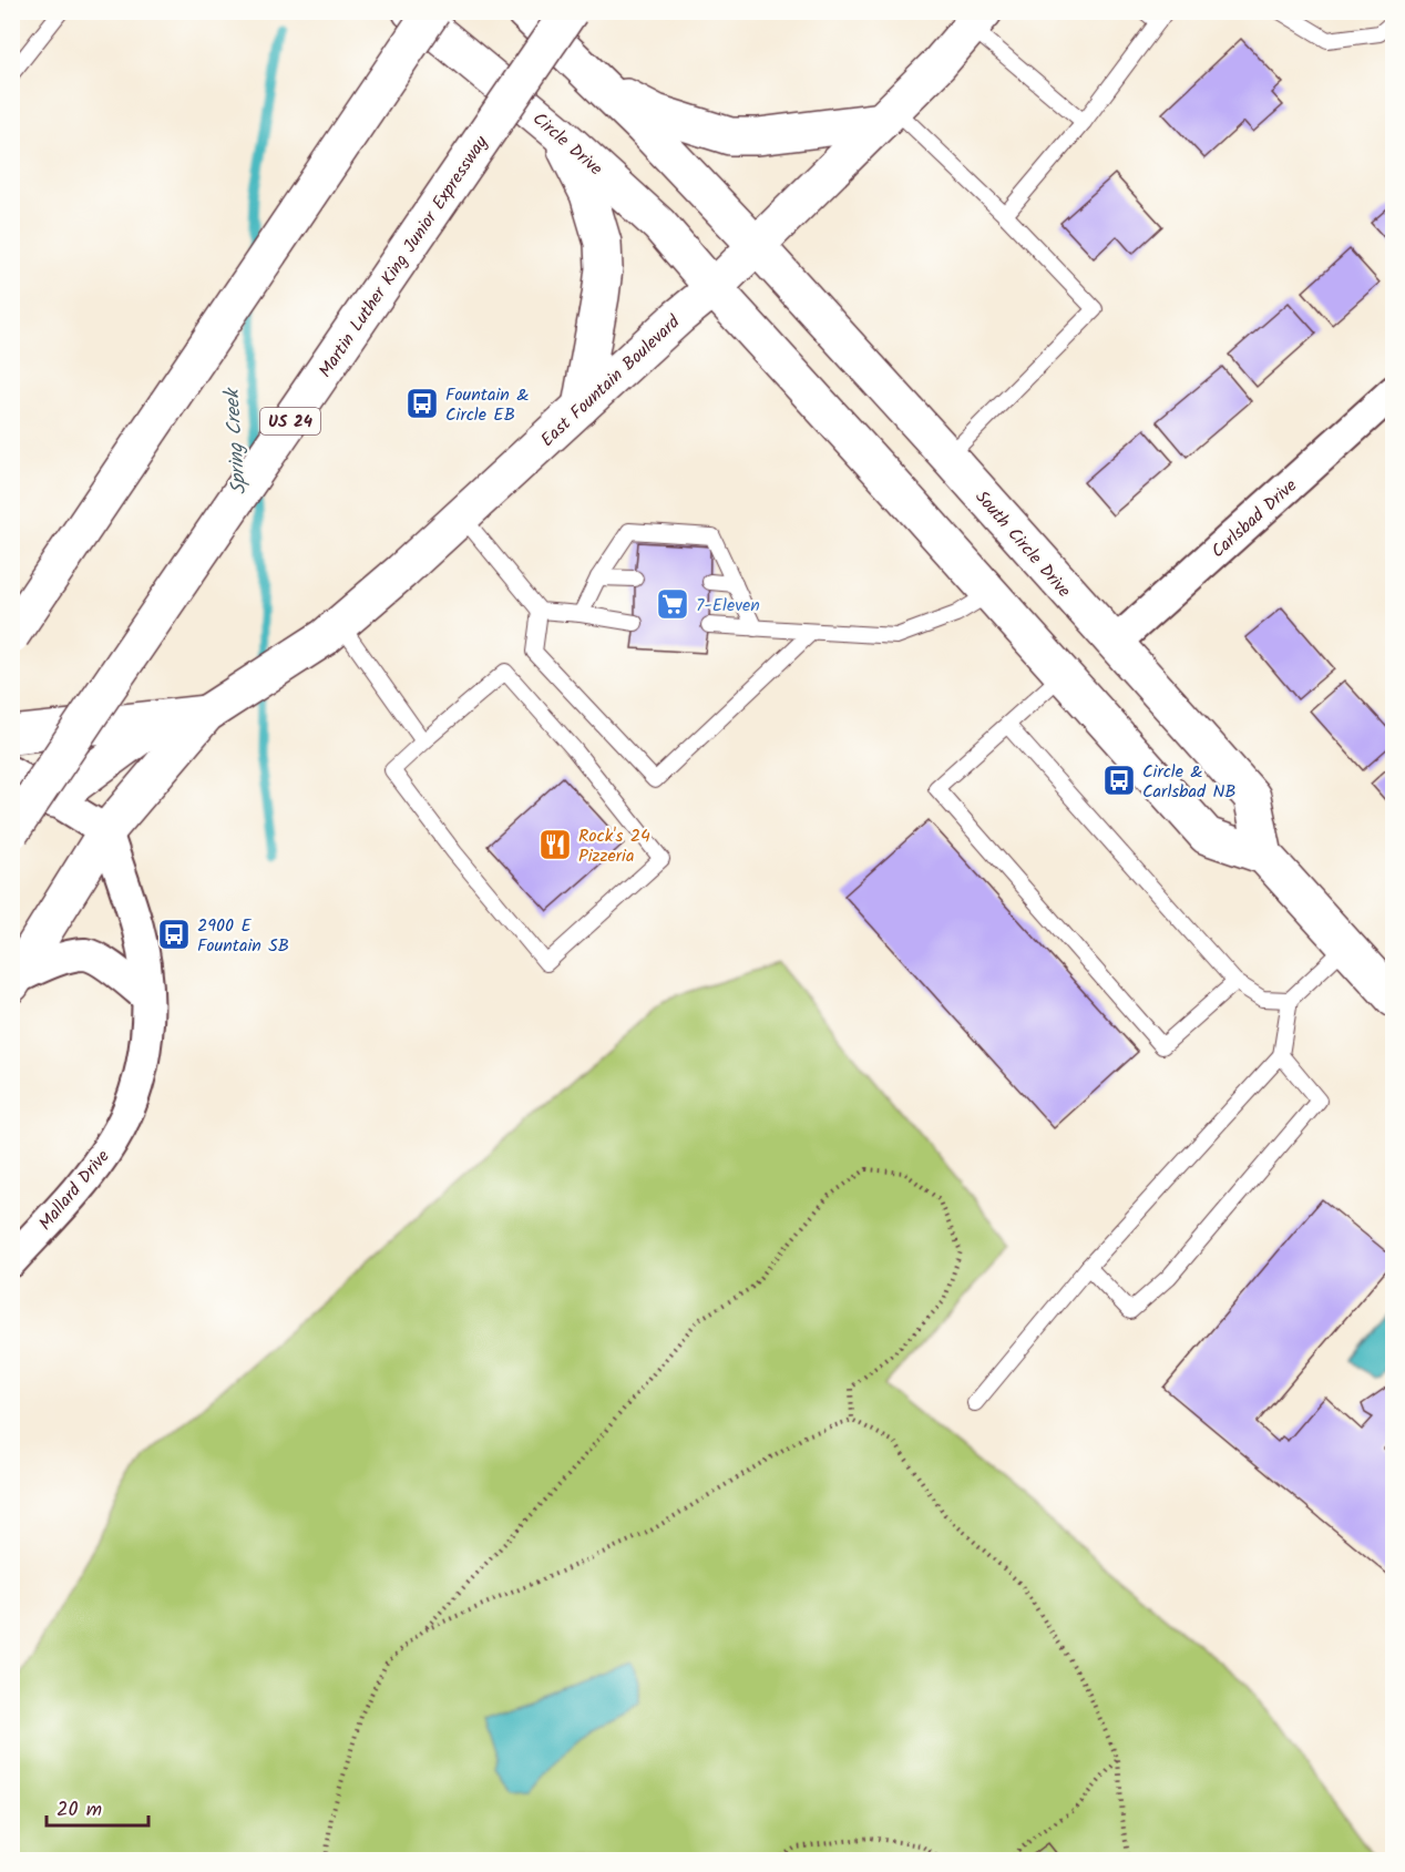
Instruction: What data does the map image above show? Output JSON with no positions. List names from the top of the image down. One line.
{"streets":{"main road":["Circle Drive","Martin Luther King Junior Expressway","East Fountain Boulevard","US 24","South Circle Drive"],"street":["Carlsbad Drive","Mallard Drive"]},"crossings":[["Circle Drive","East Fountain Boulevard"],["East Fountain Boulevard","South Circle Drive"],["East Fountain Boulevard","Mallard Drive"],["Carlsbad Drive","South Circle Drive"]],"water":["Spring Creek"],"places":{"bus stop":["Fountain & Circle EB","Circle & Carlsbad NB","2900 E Fountain SB"],"supermarket":["7-Eleven"],"restaurant":["Rock's 24 Pizzeria"]},"scale_bar":"20 m"}
